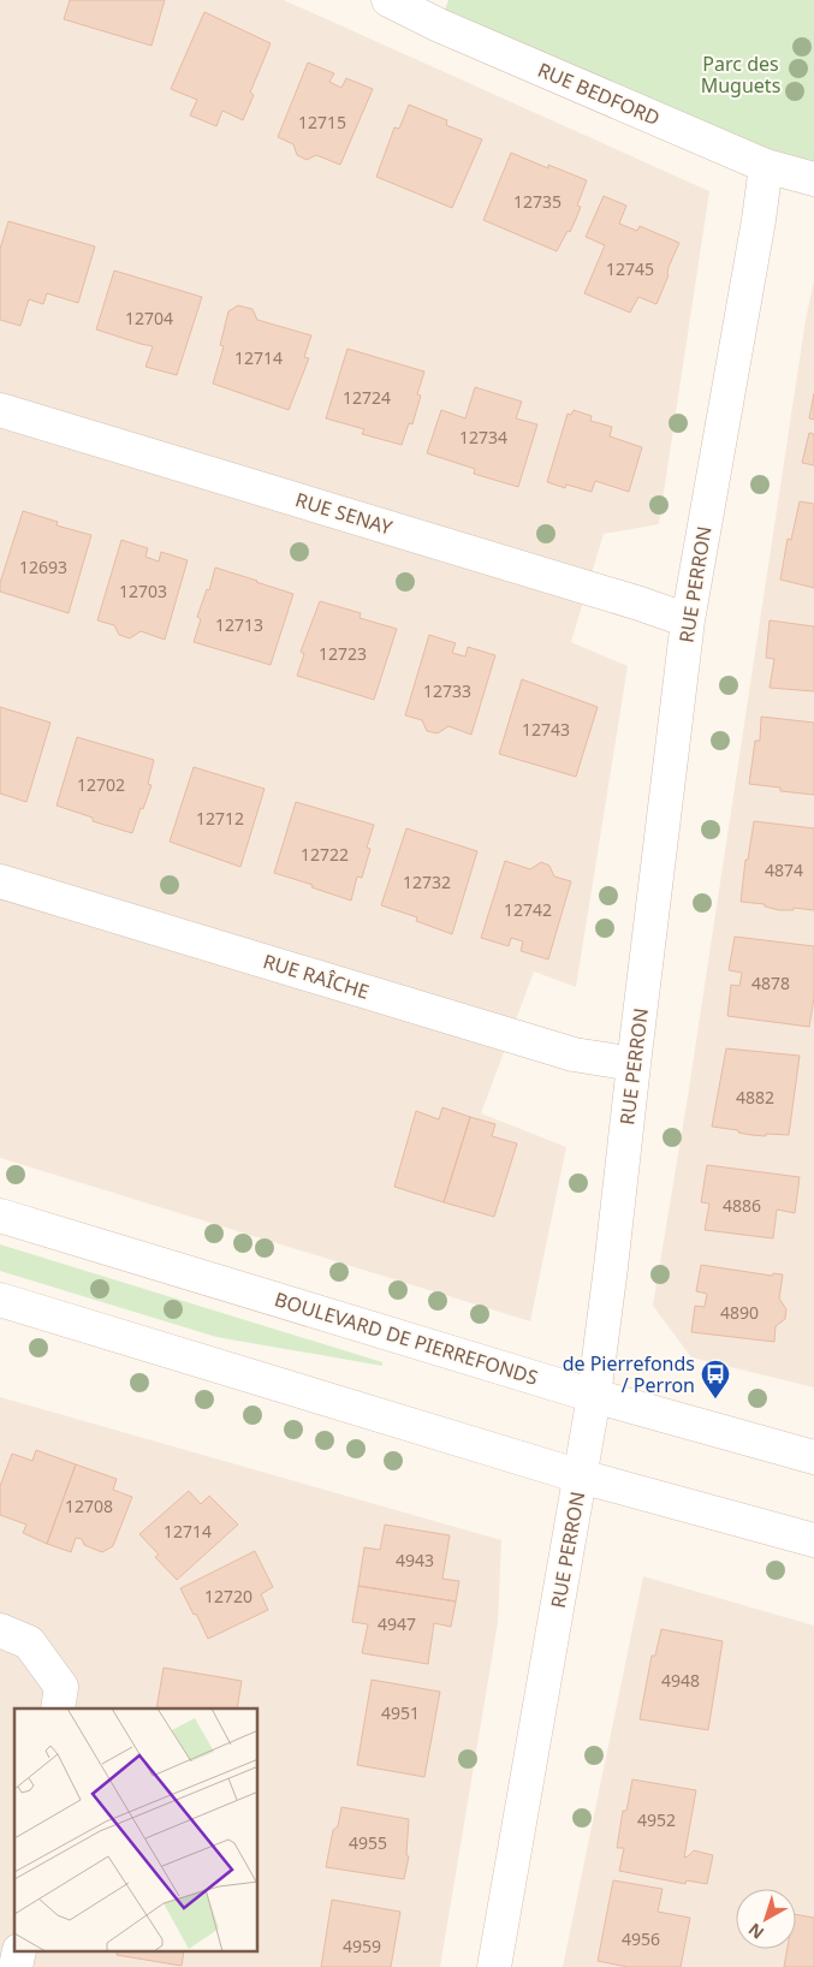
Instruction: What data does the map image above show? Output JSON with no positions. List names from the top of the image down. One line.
{"streets":{"street":["RUE BEDFORD","RUE SENAY","RUE PERRON","RUE RAÎCHE","BOULEVARD DE PIERREFONDS"]},"crossings":[["RUE BEDFORD","RUE PERRON"],["RUE SENAY","RUE PERRON"],["RUE PERRON","RUE RAÎCHE"],["RUE PERRON","BOULEVARD DE PIERREFONDS"]],"parks":["Parc des Muguets"],"places":{"bus stop":["de Pierrefonds / Perron"]},"house_numbers":["12715","12735","12745","12704","12714","12724","12734","12693","12703","12713","12723","12733","12743","12702","12712","12722","4874","12732","12742","4878","4882","4886","4890","12708","12714","4943","12720","4947","4948","4951","4952","4955","4956","4959"],"north":"bottom left"}
